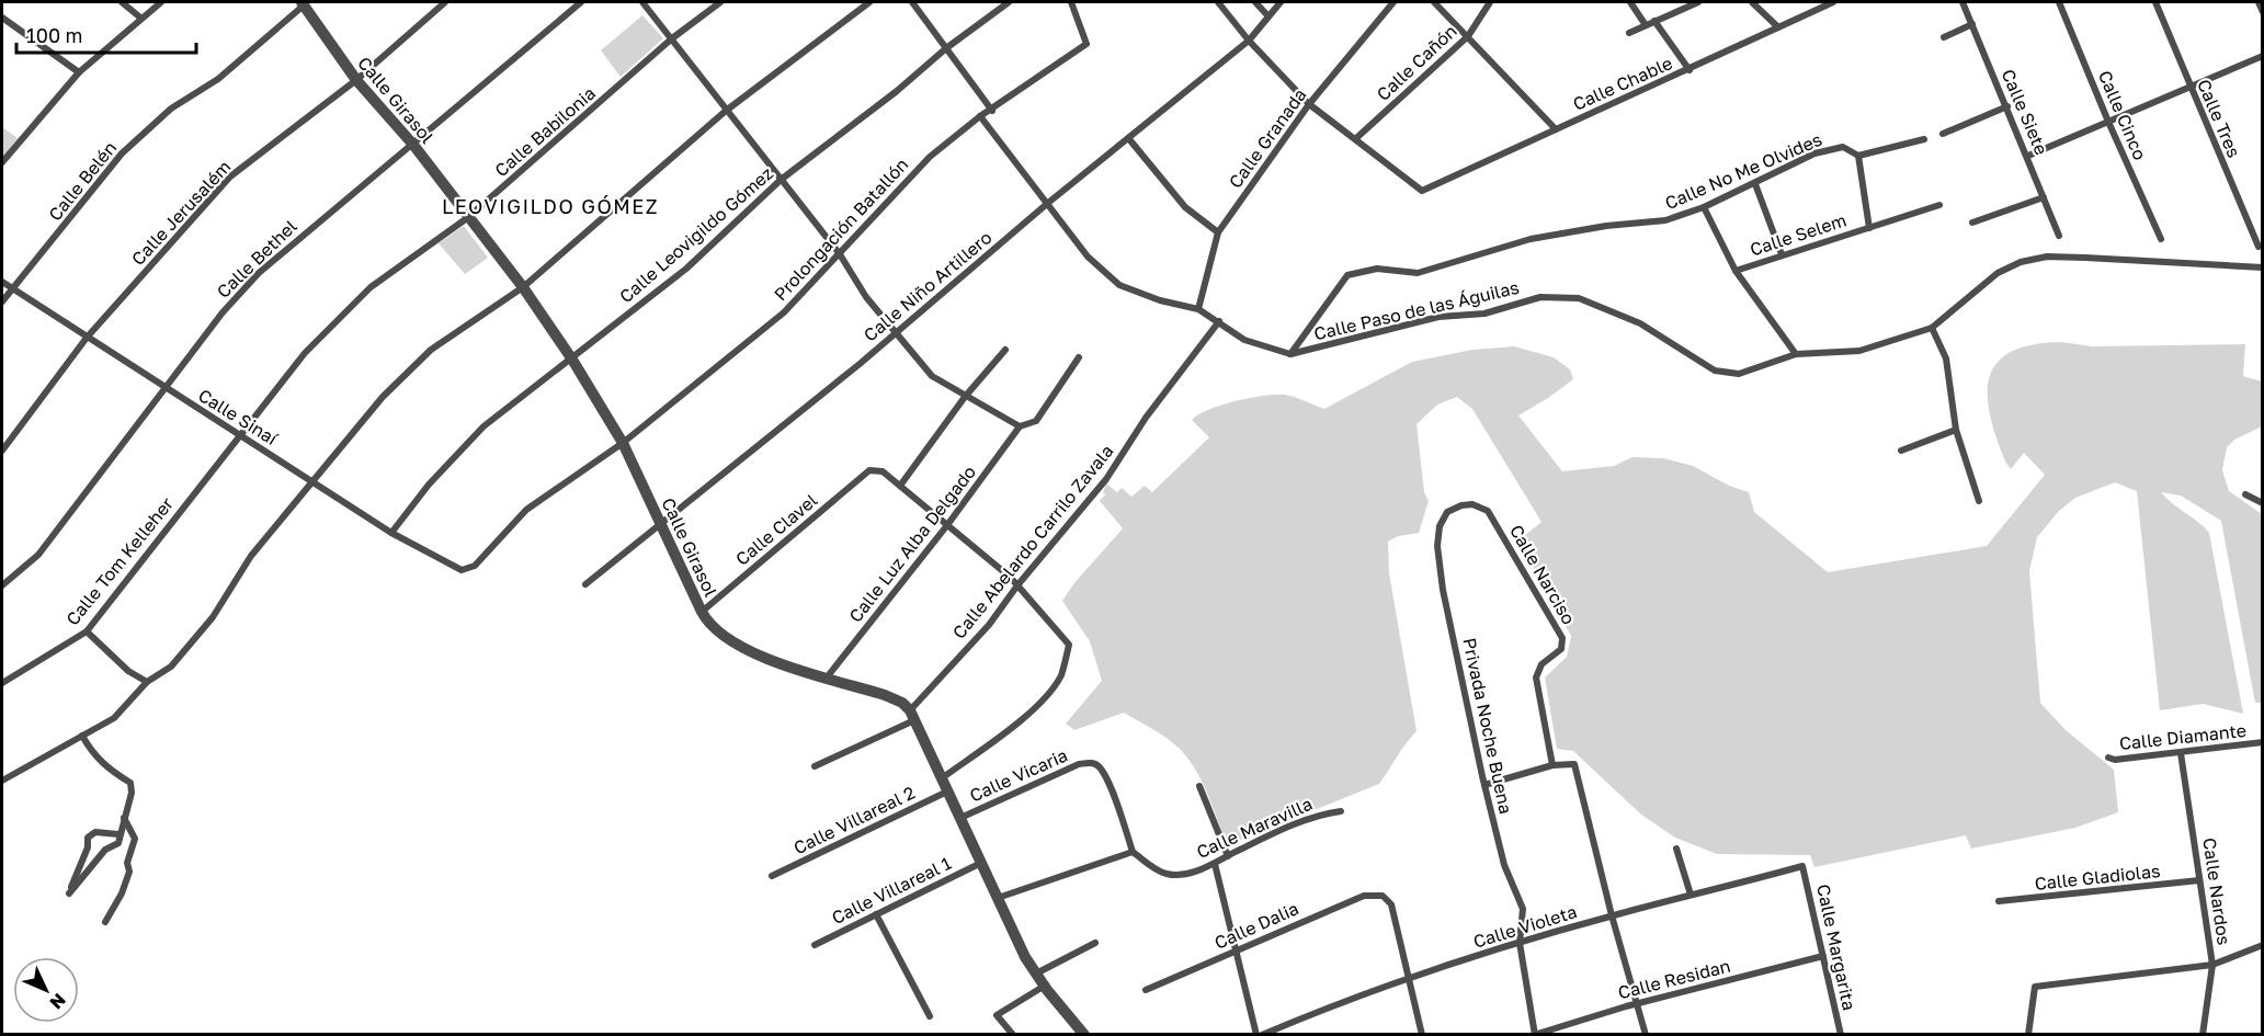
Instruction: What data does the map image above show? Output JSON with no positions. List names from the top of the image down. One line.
{"streets":{"street":["Calle Cañón","Calle Chable","Calle Girasol","Calle Siete","Calle Cinco","Calle Tres","Calle Babilonia","Calle Granada","Calle No Me Olvides","Calle Belén","Calle Jerusalém","Prolongación Batallón","Calle Leovigildo Gómez","Calle Selem","Calle Bethel","Calle Niño Artillero","Calle Paso de las Águilas","Calle Sinaí","Calle Clavel","Calle Abelardo Carrilo Zavala","Calle Luz Alba Delgado","Calle Tom Kelleher","Calle Narciso","Privada Noche Buena","Calle Diamante","Calle Vicaria","Calle Villareal 2","Calle Maravilla","Calle Gladiolas","Calle Villareal 1","Calle Nardos","Calle Dalia","Calle Violeta","Calle Margarita","Calle Residan"]},"crossings":[["Calle Cañón","Calle Chable"],["Calle Girasol","Calle Babilonia"],["Calle Girasol","Calle Belén"],["Calle Girasol","Calle Jerusalém"],["Calle Girasol","Prolongación Batallón"],["Calle Girasol","Calle Leovigildo Gómez"],["Calle Girasol","Calle Bethel"],["Calle Girasol","Calle Niño Artillero"],["Calle Girasol","Calle Clavel"],["Calle Girasol","Calle Abelardo Carrilo Zavala"],["Calle Girasol","Calle Luz Alba Delgado"],["Calle Babilonia","Calle Sinaí"],["Calle Babilonia","Calle Tom Kelleher"],["Calle No Me Olvides","Calle Paso de las Águilas"],["Calle Belén","Calle Sinaí"],["Calle Jerusalém","Calle Sinaí"],["Prolongación Batallón","Calle Sinaí"],["Calle Leovigildo Gómez","Calle Sinaí"],["Calle Bethel","Calle Sinaí"],["Calle Sinaí","Calle Tom Kelleher"],["Calle Narciso","Privada Noche Buena"],["Privada Noche Buena","Calle Violeta"],["Privada Noche Buena","Calle Residan"],["Calle Diamante","Calle Nardos"],["Calle Vicaria","Calle Maravilla"],["Calle Gladiolas","Calle Nardos"],["Calle Dalia","Calle Violeta"],["Calle Violeta","Calle Margarita"],["Calle Margarita","Calle Residan"]],"districts":["LEOVIGILDO GÓMEZ"],"scale_bar":"100 m","north":"bottom right"}
